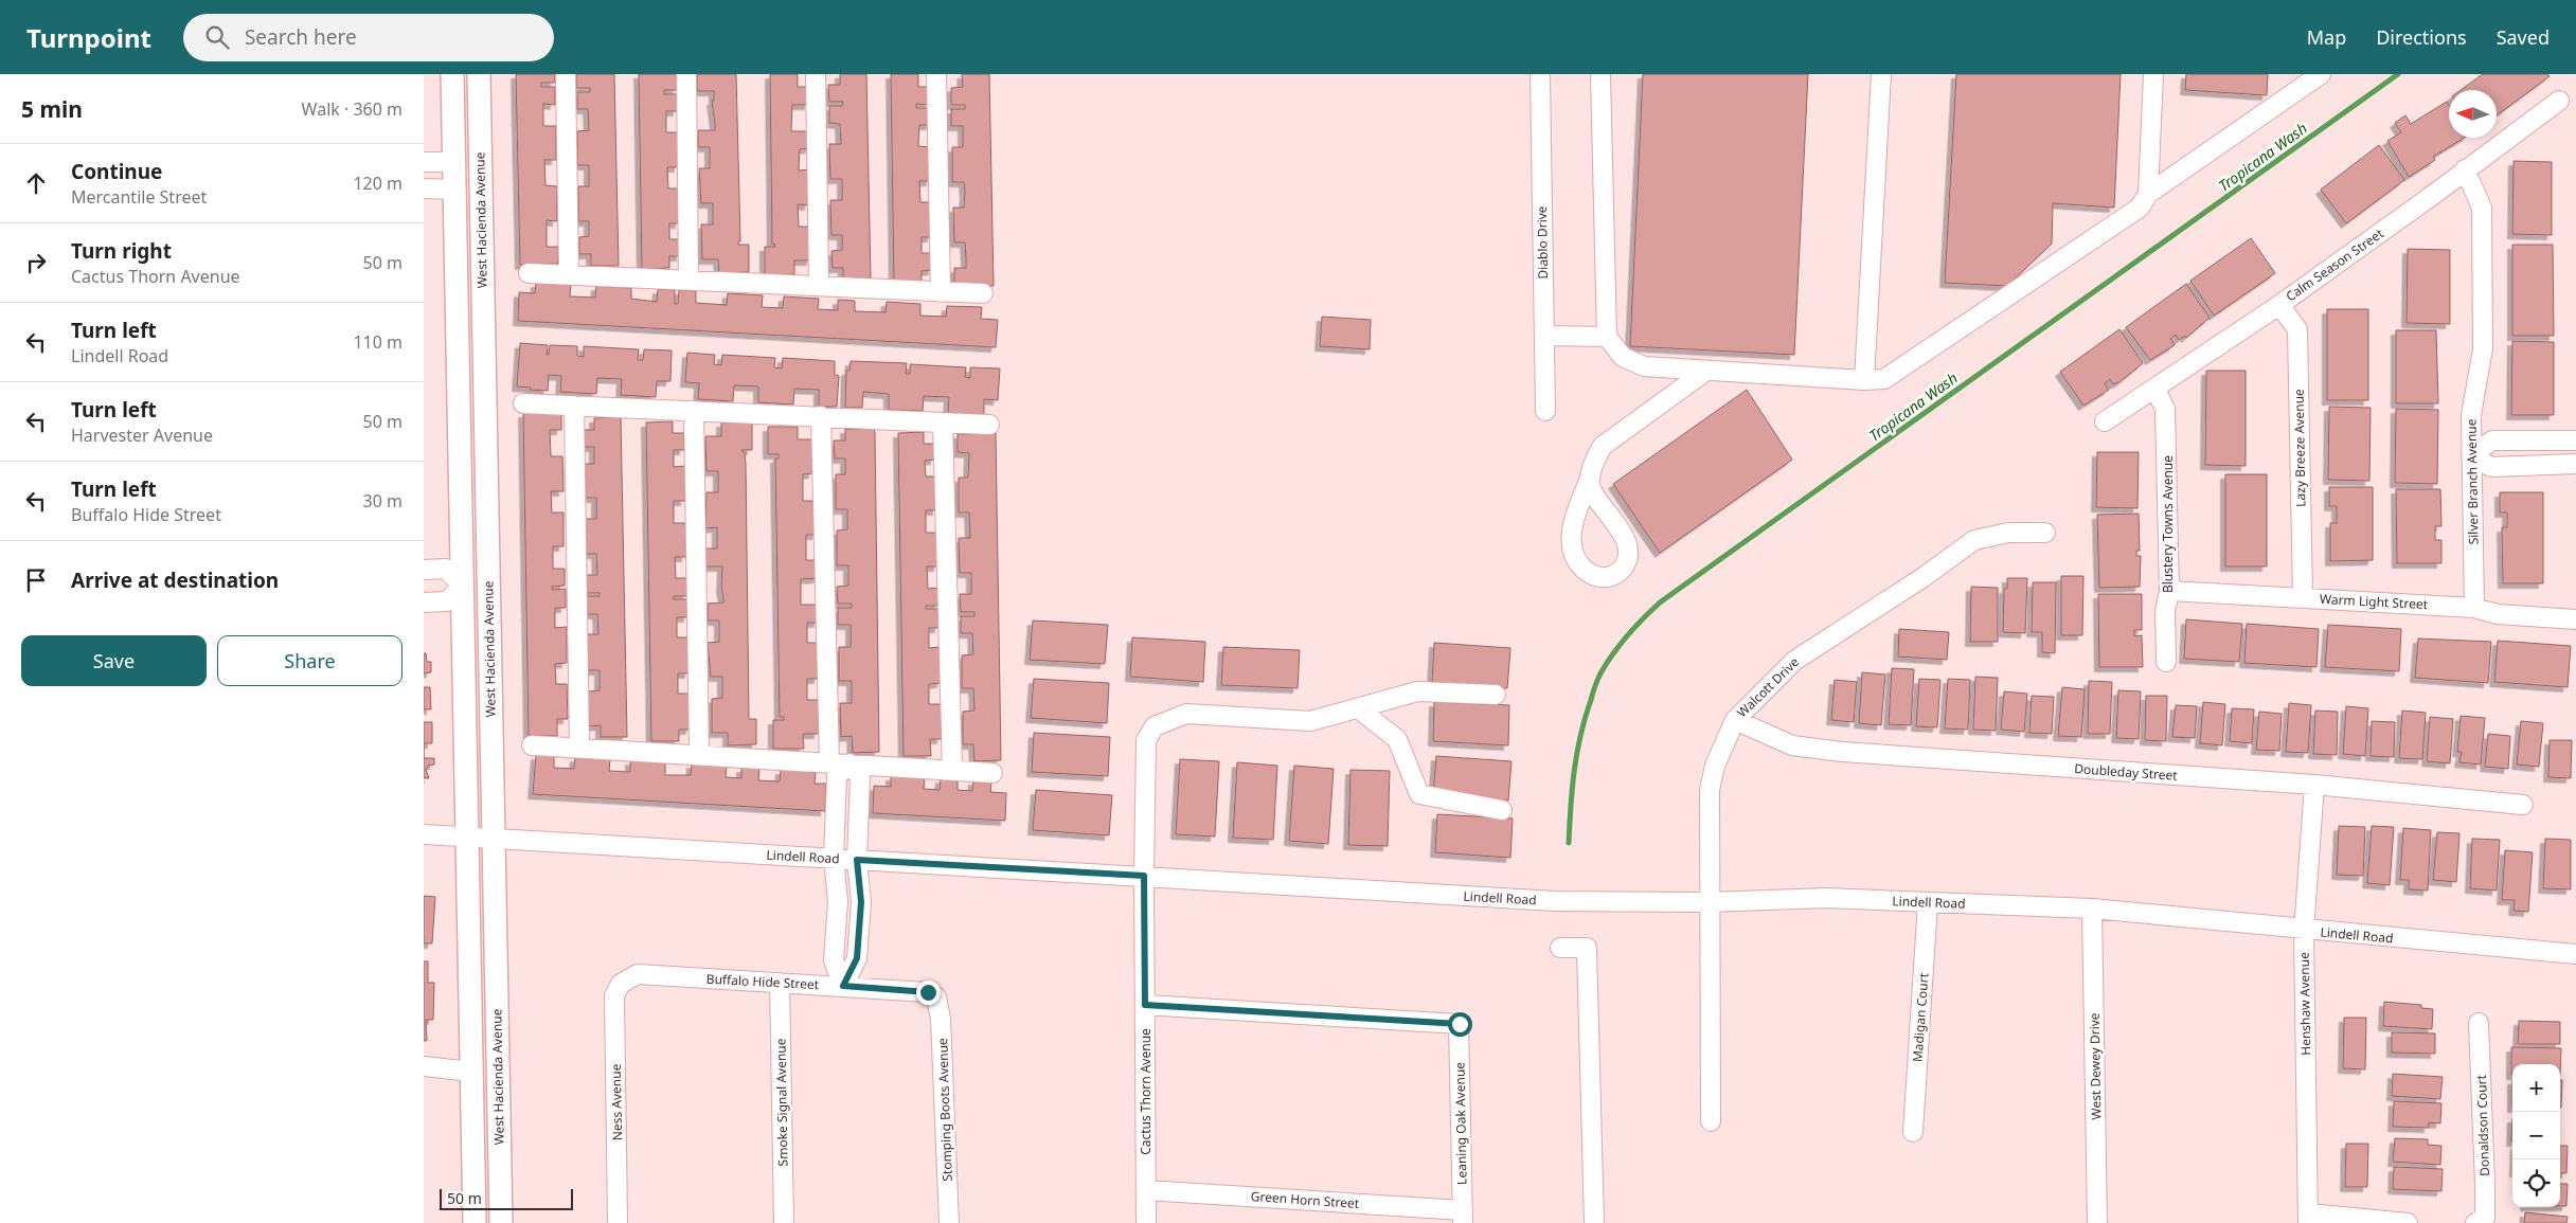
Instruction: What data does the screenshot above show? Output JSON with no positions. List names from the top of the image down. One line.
{"streets":{"main road":["West Hacienda Avenue"],"street":["Diablo Drive","Calm Season Street","Lazy Breeze Avenue","Silver Branch Avenue","Blustery Towns Avenue","Warm Light Street","Walcott Drive","Doubleday Street","Lindell Road","Buffalo Hide Street","Henshaw Avenue","Madigan Court","West Dewey Drive","Cactus Thorn Avenue","Ness Avenue","Smoke Signal Avenue","Stomping Boots Avenue","Leaning Oak Avenue","Donaldson Court","Green Horn Street"]},"crossings":[["West Hacienda Avenue","Lindell Road"],["Calm Season Street","Lazy Breeze Avenue"],["Calm Season Street","Silver Branch Avenue"],["Calm Season Street","Blustery Towns Avenue"],["Lazy Breeze Avenue","Warm Light Street"],["Silver Branch Avenue","Warm Light Street"],["Blustery Towns Avenue","Warm Light Street"],["Walcott Drive","Doubleday Street"],["Walcott Drive","Lindell Road"],["Doubleday Street","Henshaw Avenue"],["Lindell Road","Henshaw Avenue"],["Lindell Road","Madigan Court"],["Lindell Road","West Dewey Drive"],["Lindell Road","Cactus Thorn Avenue"],["Buffalo Hide Street","Ness Avenue"],["Buffalo Hide Street","Smoke Signal Avenue"],["Buffalo Hide Street","Stomping Boots Avenue"],["Cactus Thorn Avenue","Leaning Oak Avenue"],["Cactus Thorn Avenue","Green Horn Street"],["Leaning Oak Avenue","Green Horn Street"]],"water":["Tropicana Wash"],"scale_bar":"50 m","north":"left","page":{"header":"Turnpoint","search":"Search here","nav":["Map","Directions","Saved"],"heading":["5 min","Walk · 360 m"],"list":[["Continue","Mercantile Street","120 m"],["Turn right","Cactus Thorn Avenue","50 m"],["Turn left","Lindell Road","110 m"],["Turn left","Harvester Avenue","50 m"],["Turn left","Buffalo Hide Street","30 m"],"Arrive at destination"],"buttons":["Save","Share"],"map_buttons":["+","−"],"scale":"50 m"}}
